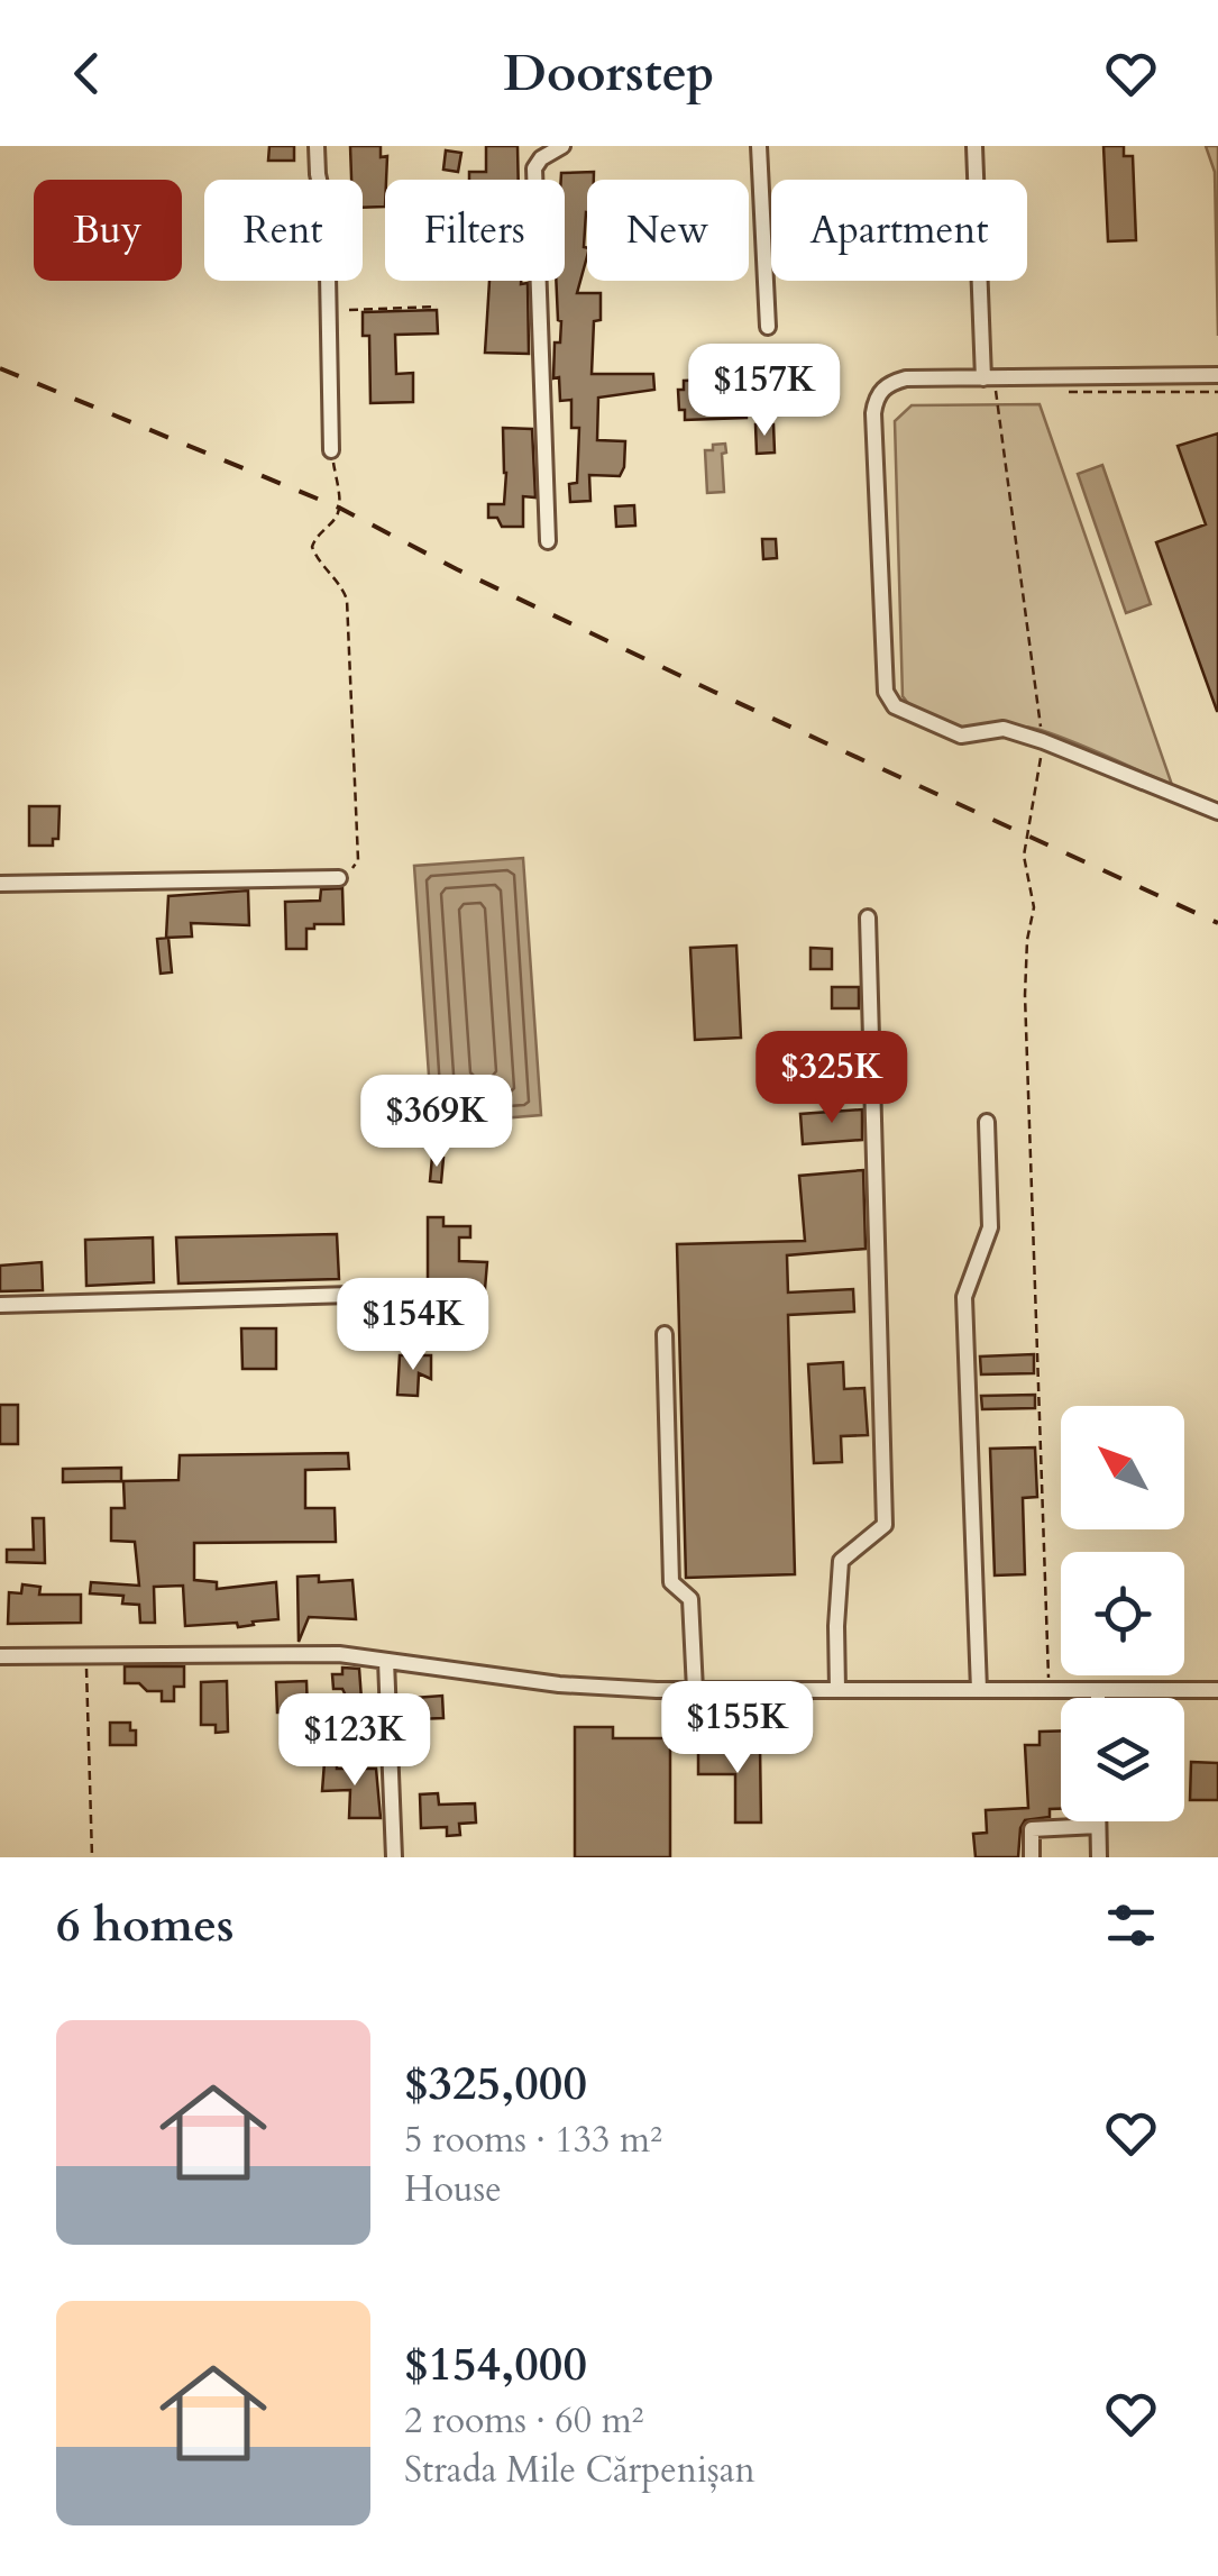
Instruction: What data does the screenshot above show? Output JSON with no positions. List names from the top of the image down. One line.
{"north":"top left","page":{"header":"Doorstep","chip":["Buy","Rent","Filters","New","Apartment"],"price":["$157K","$325K","$369K","$154K","$155K","$123K"],"heading":"6 homes","list":[{"name":"$325,000","note":"5 rooms · 133 m² · House"},{"name":"$154,000","note":"2 rooms · 60 m² · Strada Mile Cărpenișan"}]}}
